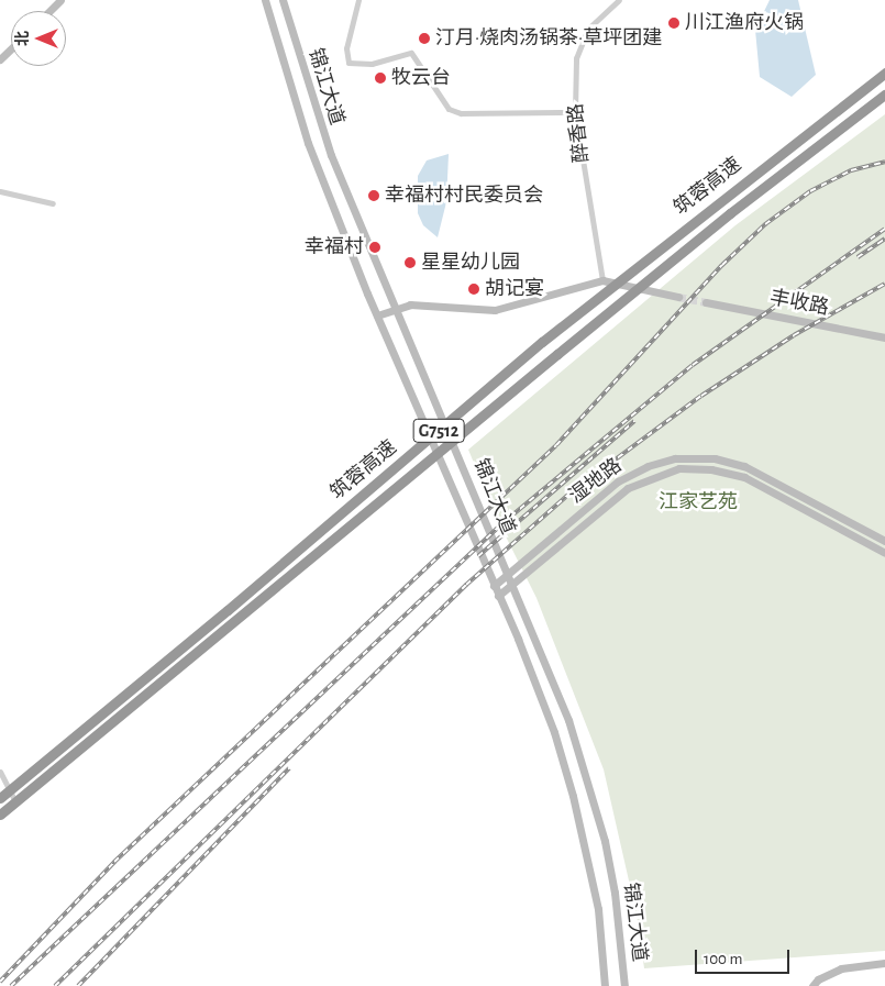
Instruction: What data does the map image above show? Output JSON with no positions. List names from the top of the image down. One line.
{"streets":{"highway":["筑蓉高速","G7512"],"main road":["锦江大道","丰收路","湿地路"],"street":["醉香路"]},"crossings":[["锦江大道","湿地路"]],"parks":["江家艺苑"],"places":["川江渔府火锅","汀月·烧肉汤锅茶·草坪团建","牧云台","幸福村村民委员会","幸福村","星星幼儿园","胡记宴"],"scale_bar":"100 m","north":"left"}
